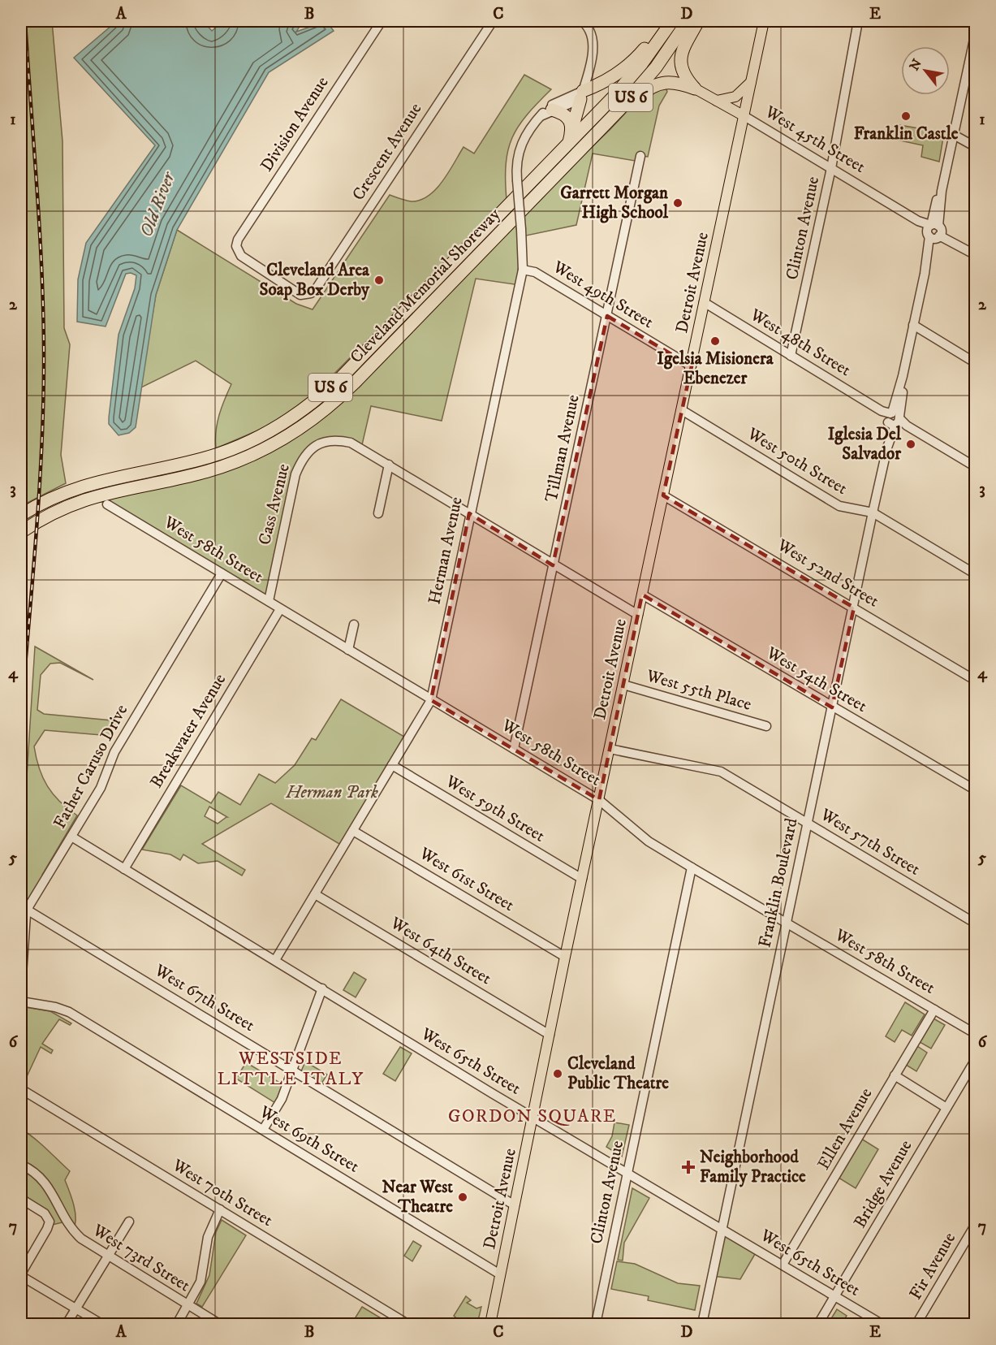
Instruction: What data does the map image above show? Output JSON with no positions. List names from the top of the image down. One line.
{"streets":{"highway":["US 6","Cleveland Memorial Shoreway"],"main road":["West 45th Street","Detroit Avenue"],"street":["Division Avenue","Crescent Avenue","Clinton Avenue","West 49th Street","West 48th Street","Tillman Avenue","West 50th Street","Cass Avenue","West 58th Street","Herman Avenue","West 52nd Street","West 54th Street","West 55th Place","Breakwater Avenue","Father Caruso Drive","West 59th Street","West 57th Street","West 61st Street","Franklin Boulevard","West 64th Street","West 67th Street","West 65th Street","Ellen Avenue","West 69th Street","Bridge Avenue","West 70th Street","West 73rd Street","Fir Avenue"]},"crossings":[["Division Avenue","Crescent Avenue"],["West 45th Street","Clinton Avenue"],["West 45th Street","Detroit Avenue"],["West 45th Street","Franklin Boulevard"],["Clinton Avenue","West 48th Street"],["Clinton Avenue","West 58th Street"],["Clinton Avenue","West 65th Street"],["Detroit Avenue","West 49th Street"],["Detroit Avenue","West 48th Street"],["Detroit Avenue","West 50th Street"],["Detroit Avenue","West 58th Street"],["Detroit Avenue","West 52nd Street"],["Detroit Avenue","West 54th Street"],["Detroit Avenue","West 55th Place"],["Detroit Avenue","West 59th Street"],["Detroit Avenue","West 57th Street"],["Detroit Avenue","West 61st Street"],["Detroit Avenue","West 64th Street"],["Detroit Avenue","West 67th Street"],["Detroit Avenue","West 65th Street"],["Detroit Avenue","West 69th Street"],["West 49th Street","Tillman Avenue"],["West 49th Street","Herman Avenue"],["West 48th Street","Franklin Boulevard"],["Tillman Avenue","West 58th Street"],["West 50th Street","Franklin Boulevard"],["Cass Avenue","West 58th Street"],["West 58th Street","Herman Avenue"],["West 58th Street","Breakwater Avenue"],["West 58th Street","Father Caruso Drive"],["West 58th Street","Franklin Boulevard"],["West 58th Street","Ellen Avenue"],["Herman Avenue","West 59th Street"],["Herman Avenue","West 61st Street"],["Herman Avenue","West 64th Street"],["Herman Avenue","West 65th Street"],["West 52nd Street","Franklin Boulevard"],["West 54th Street","Franklin Boulevard"],["Breakwater Avenue","West 65th Street"],["Father Caruso Drive","West 67th Street"],["Father Caruso Drive","West 65th Street"],["West 57th Street","Franklin Boulevard"],["Franklin Boulevard","West 65th Street"],["West 65th Street","Ellen Avenue"],["West 65th Street","Bridge Avenue"]],"districts":["WESTSIDE LITTLE ITALY","GORDON SQUARE"],"water":["Old River"],"parks":["Herman Park"],"places":{"other":["Franklin Castle","Garrett Morgan High School","Cleveland Area Soap Box Derby","Igelsia Misionera Ebenezer","Iglesia Del Salvador","Cleveland Public Theatre","Near West Theatre"],"health":["Neighborhood Family Practice"]},"north":"top left","grid":{"columns":["A","B","C","D","E"],"rows":["1","2","3","4","5","6","7"]}}
